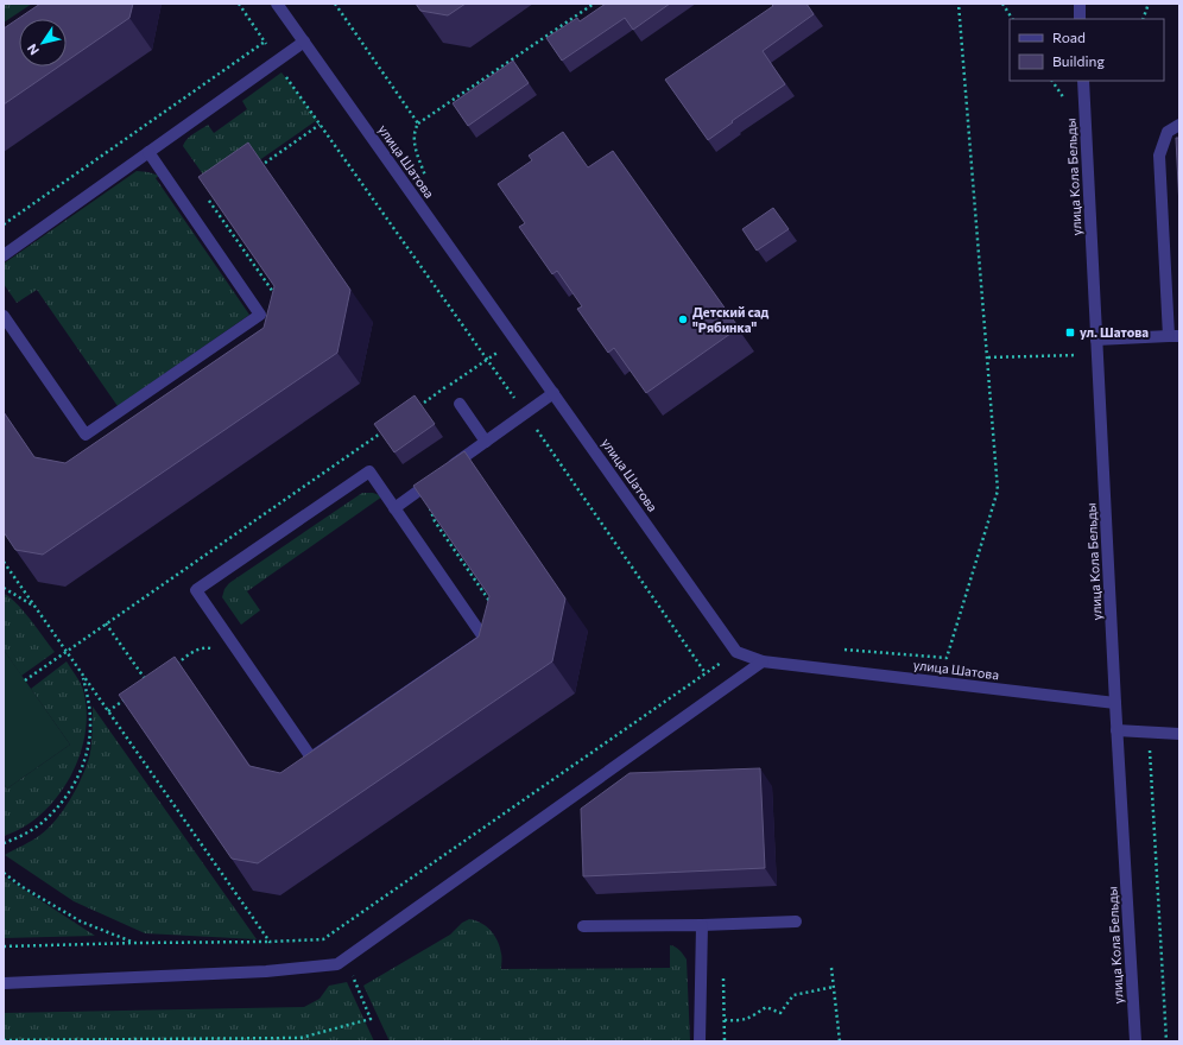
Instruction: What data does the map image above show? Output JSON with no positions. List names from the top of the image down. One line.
{"streets":{"street":["улица Шатова","улица Кола Бельды"]},"crossings":[["улица Шатова","улица Кола Бельды"]],"places":{"other":["Детский сад \"Рябинка\""],"transit":["ул. Шатова"]},"legend":["Road","Building"],"north":"bottom left"}
